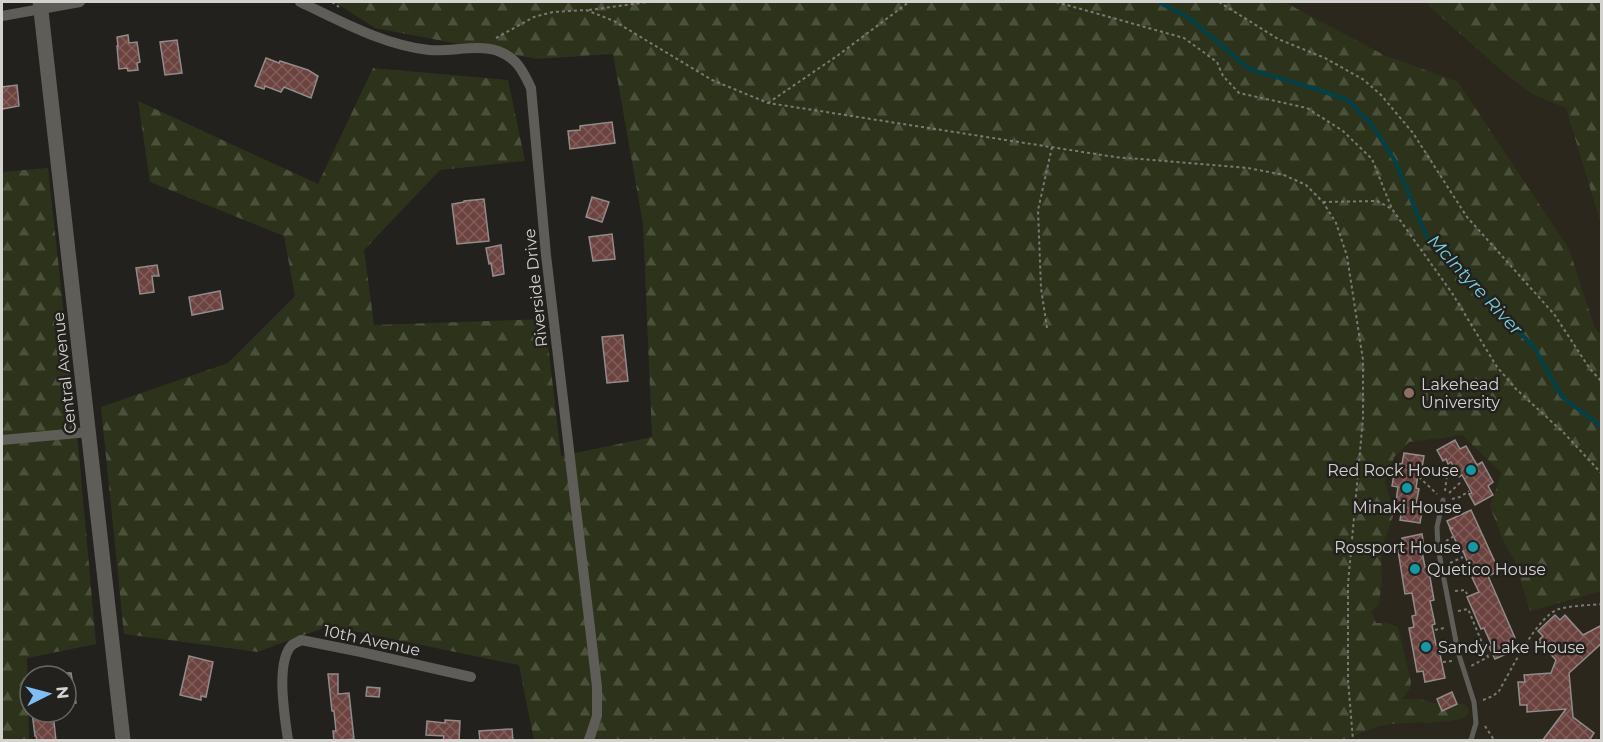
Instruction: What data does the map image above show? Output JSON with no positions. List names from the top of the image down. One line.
{"streets":{"street":["Riverside Drive","Central Avenue","10th Avenue"]},"water":["McIntyre River"],"places":["Lakehead University","Red Rock House","Minaki House","Rossport House","Quetico House","Sandy Lake House"],"north":"right"}
